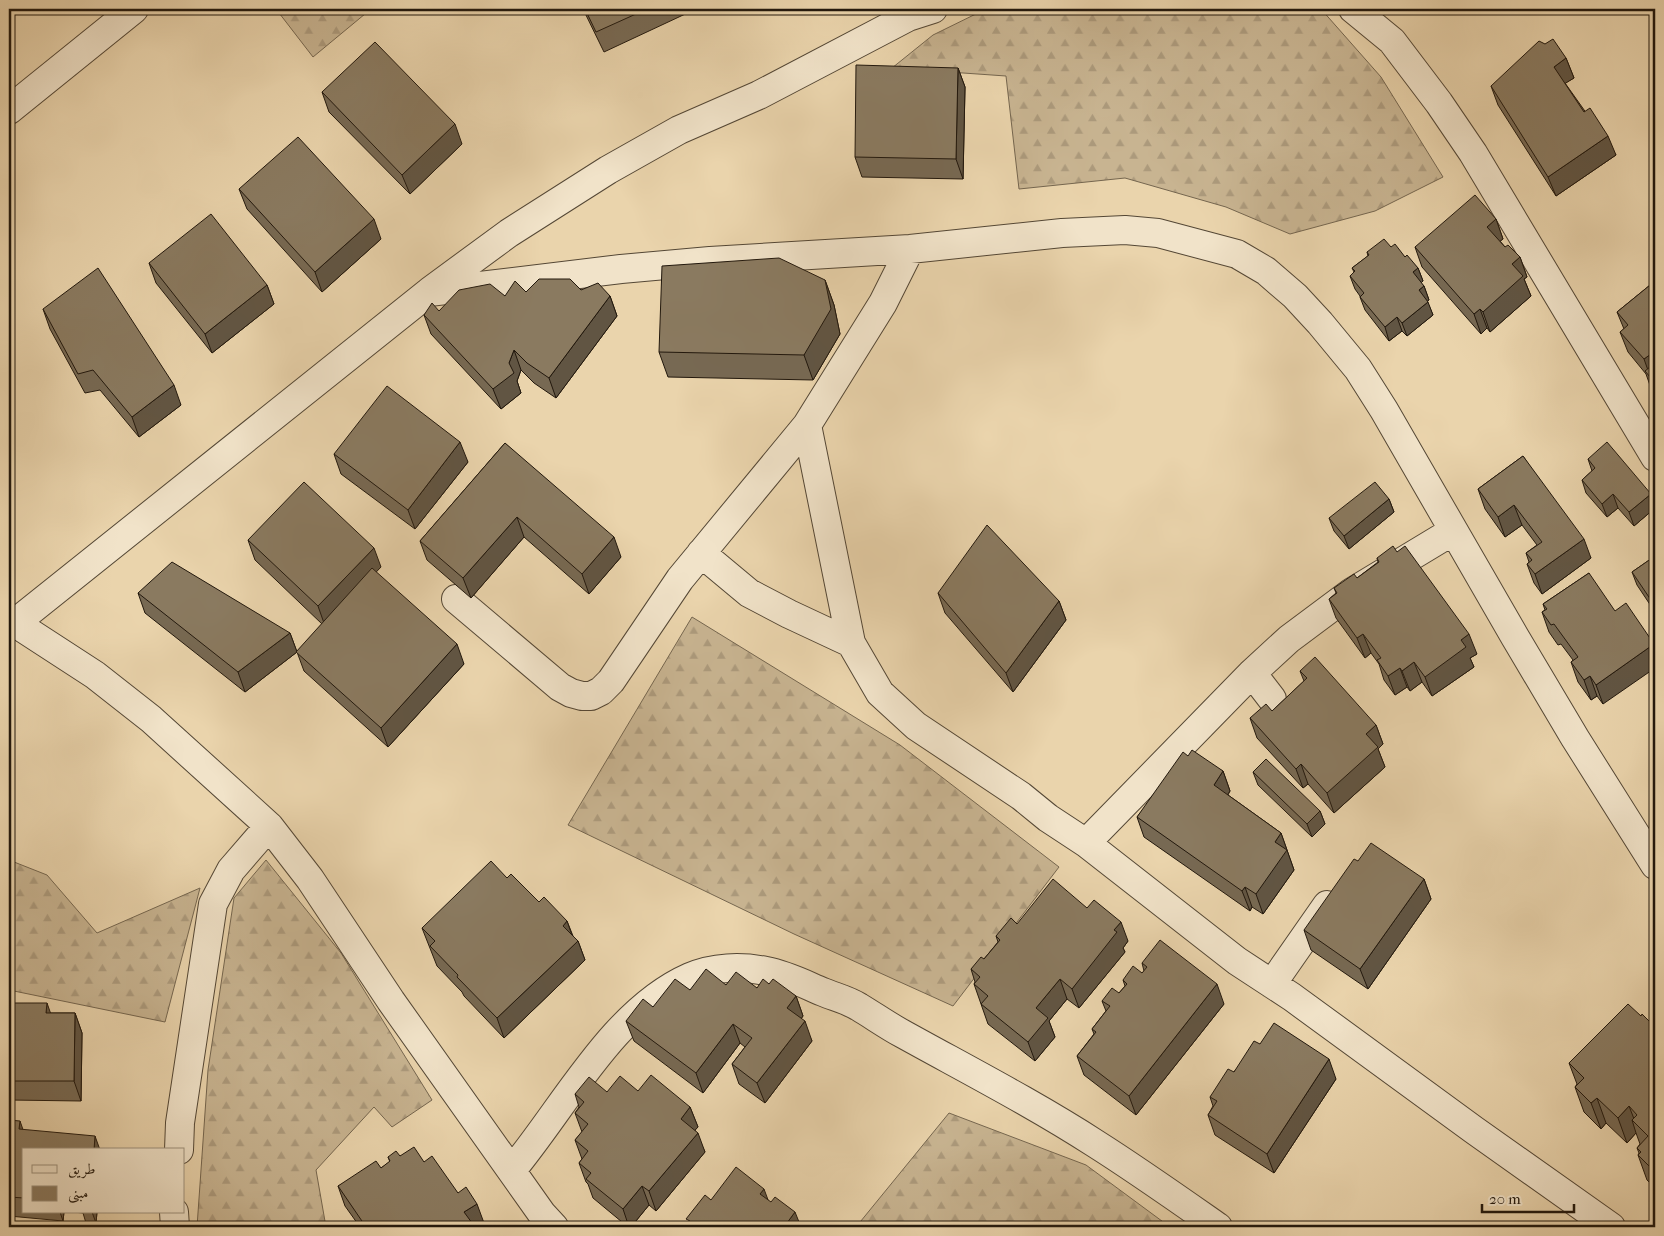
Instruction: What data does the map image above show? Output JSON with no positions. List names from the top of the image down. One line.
{"legend":["طريق","مبنى"],"scale_bar":"20 m"}
